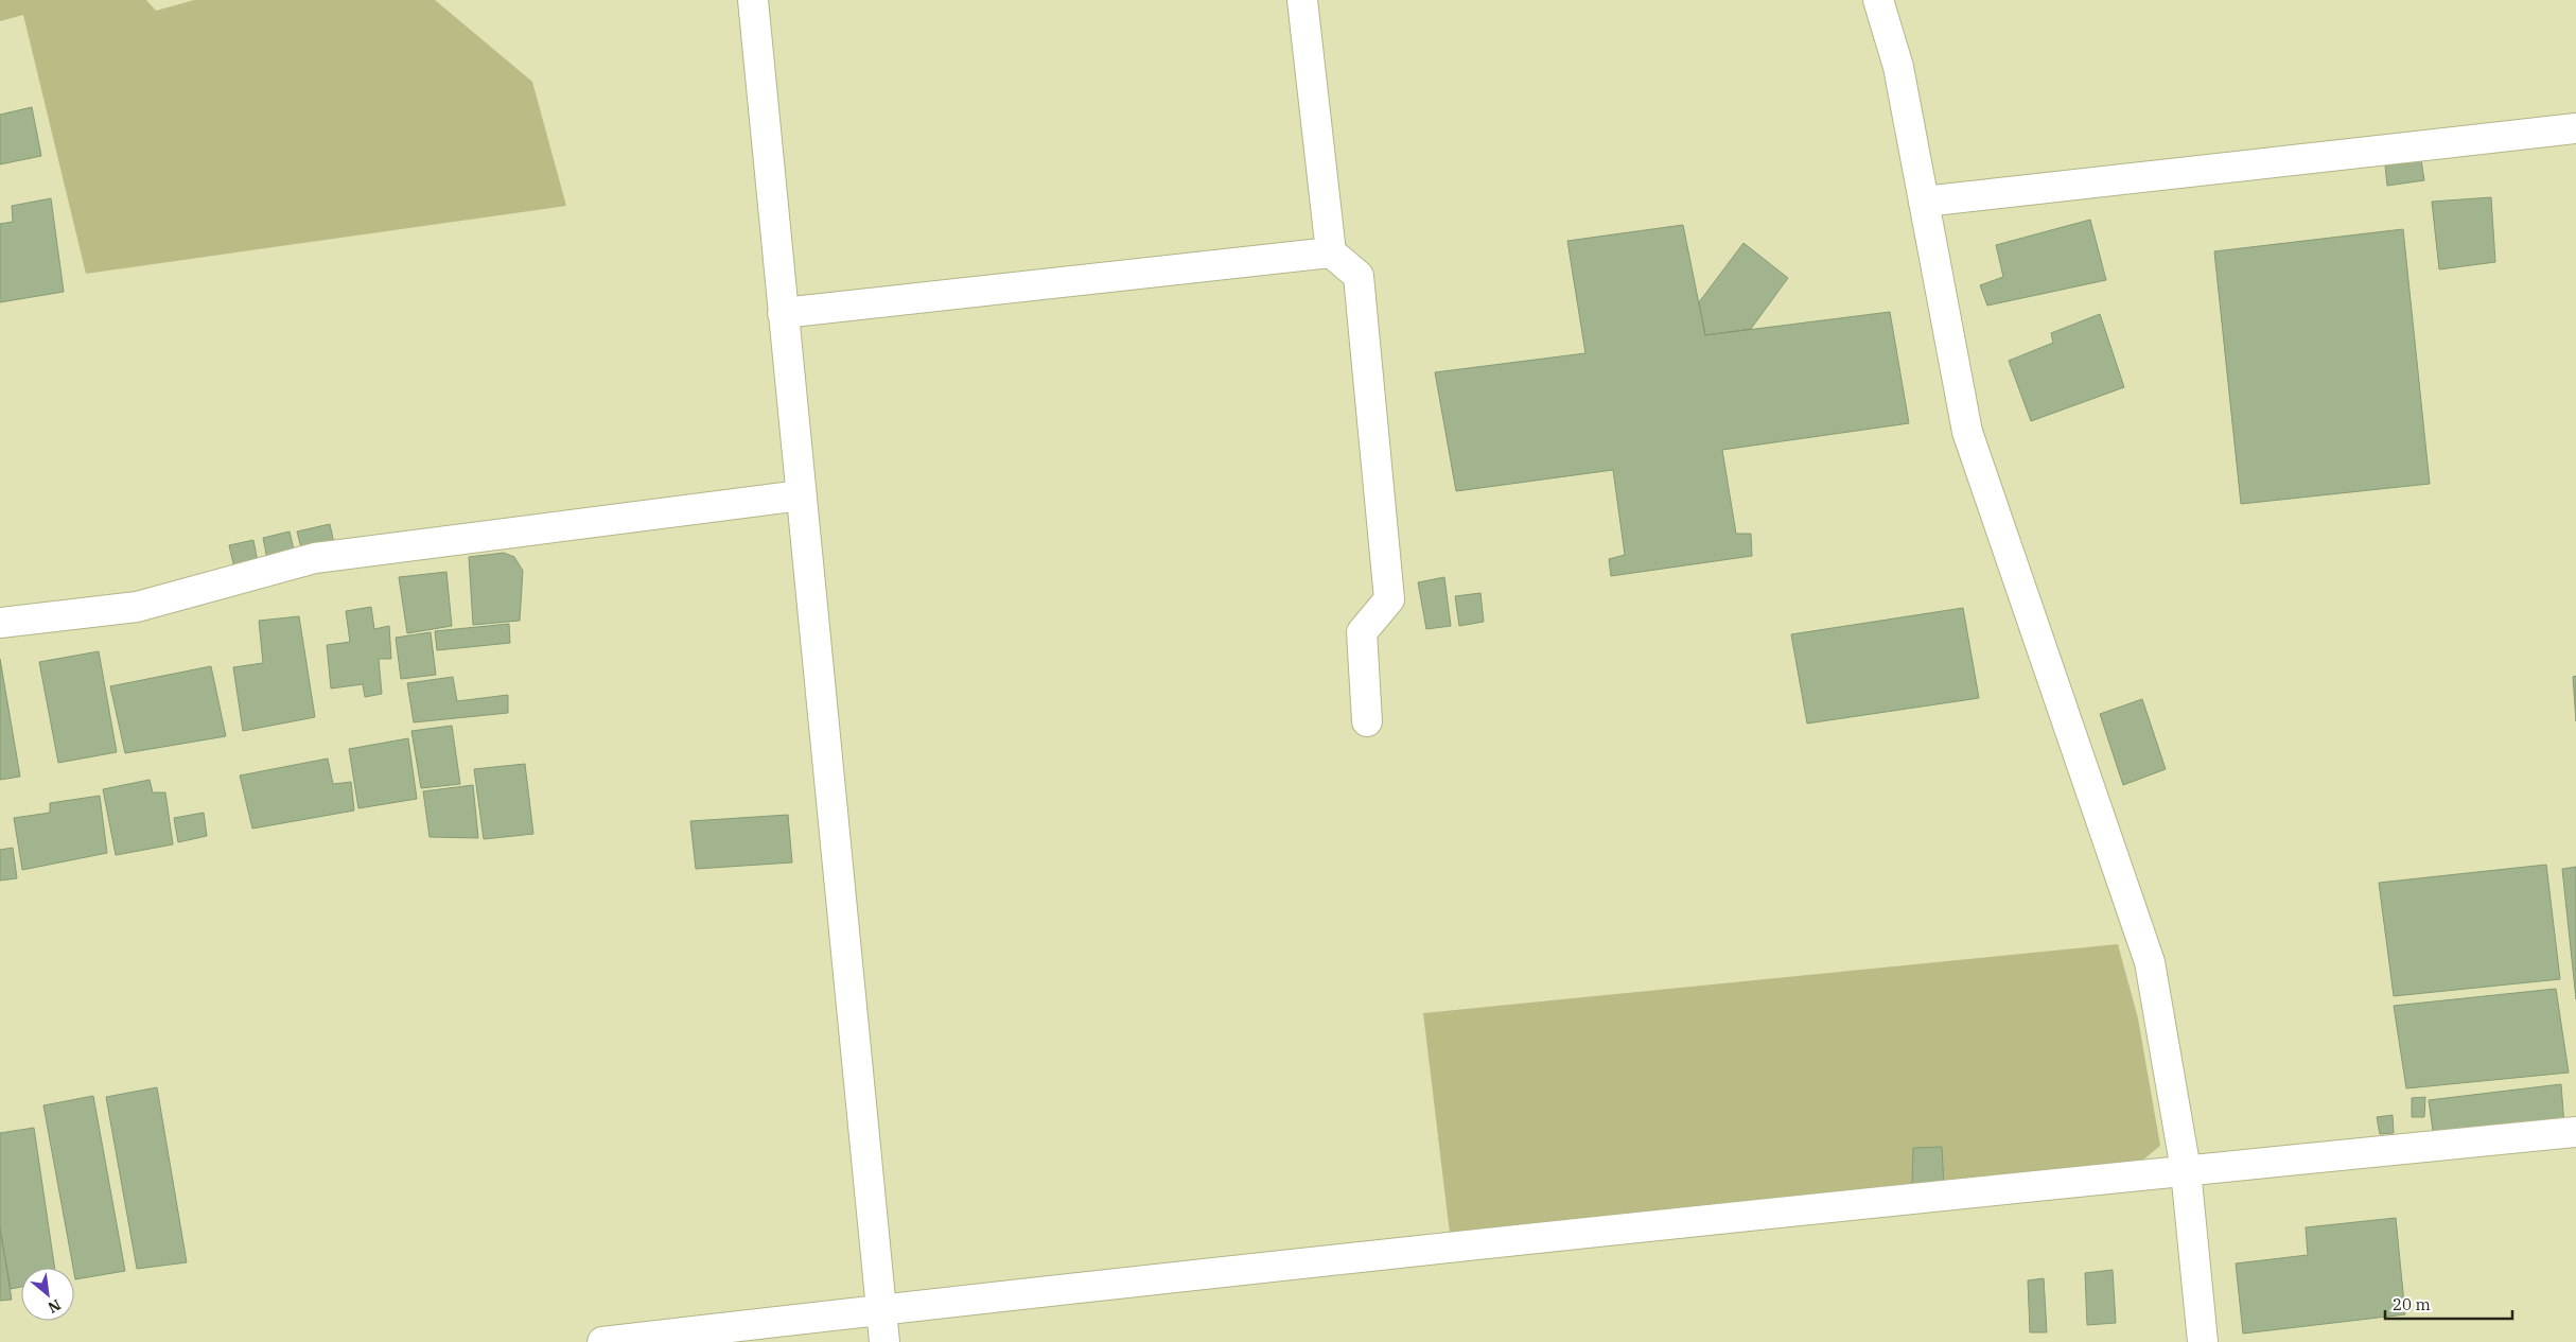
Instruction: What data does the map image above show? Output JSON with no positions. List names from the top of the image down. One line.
{"scale_bar":"20 m","north":"bottom right"}
